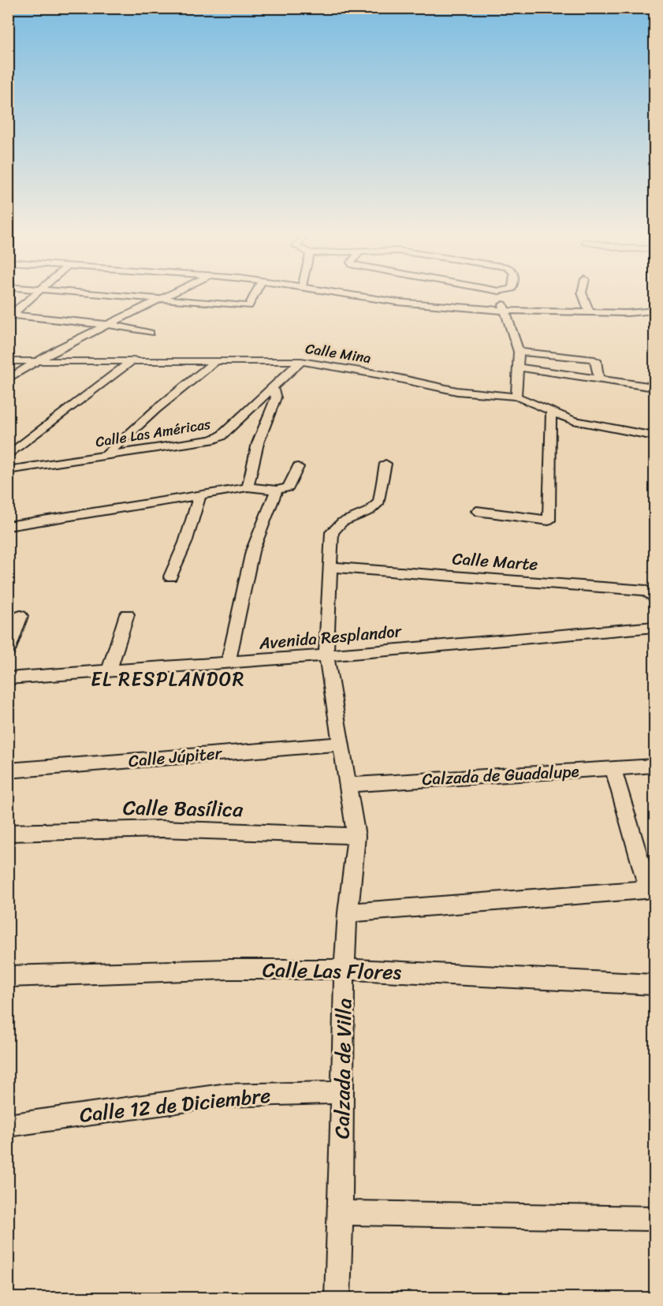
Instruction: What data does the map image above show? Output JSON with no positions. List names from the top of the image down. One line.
{"streets":{"street":["Calle Mina","Calle Las Américas","Calle Marte","Avenida Resplandor","Calle Júpiter","Calzada de Guadalupe","Calle Basílica","Calle Las Flores","Calzada de Villa","Calle 12 de Diciembre"]},"crossings":[["Calle Mina","Calle Las Américas"],["Calle Marte","Calzada de Villa"],["Avenida Resplandor","Calzada de Villa"],["Calle Júpiter","Calzada de Villa"],["Calzada de Guadalupe","Calzada de Villa"],["Calle Basílica","Calzada de Villa"],["Calle Las Flores","Calzada de Villa"],["Calzada de Villa","Calle 12 de Diciembre"]],"districts":["EL RESPLANDOR"]}
